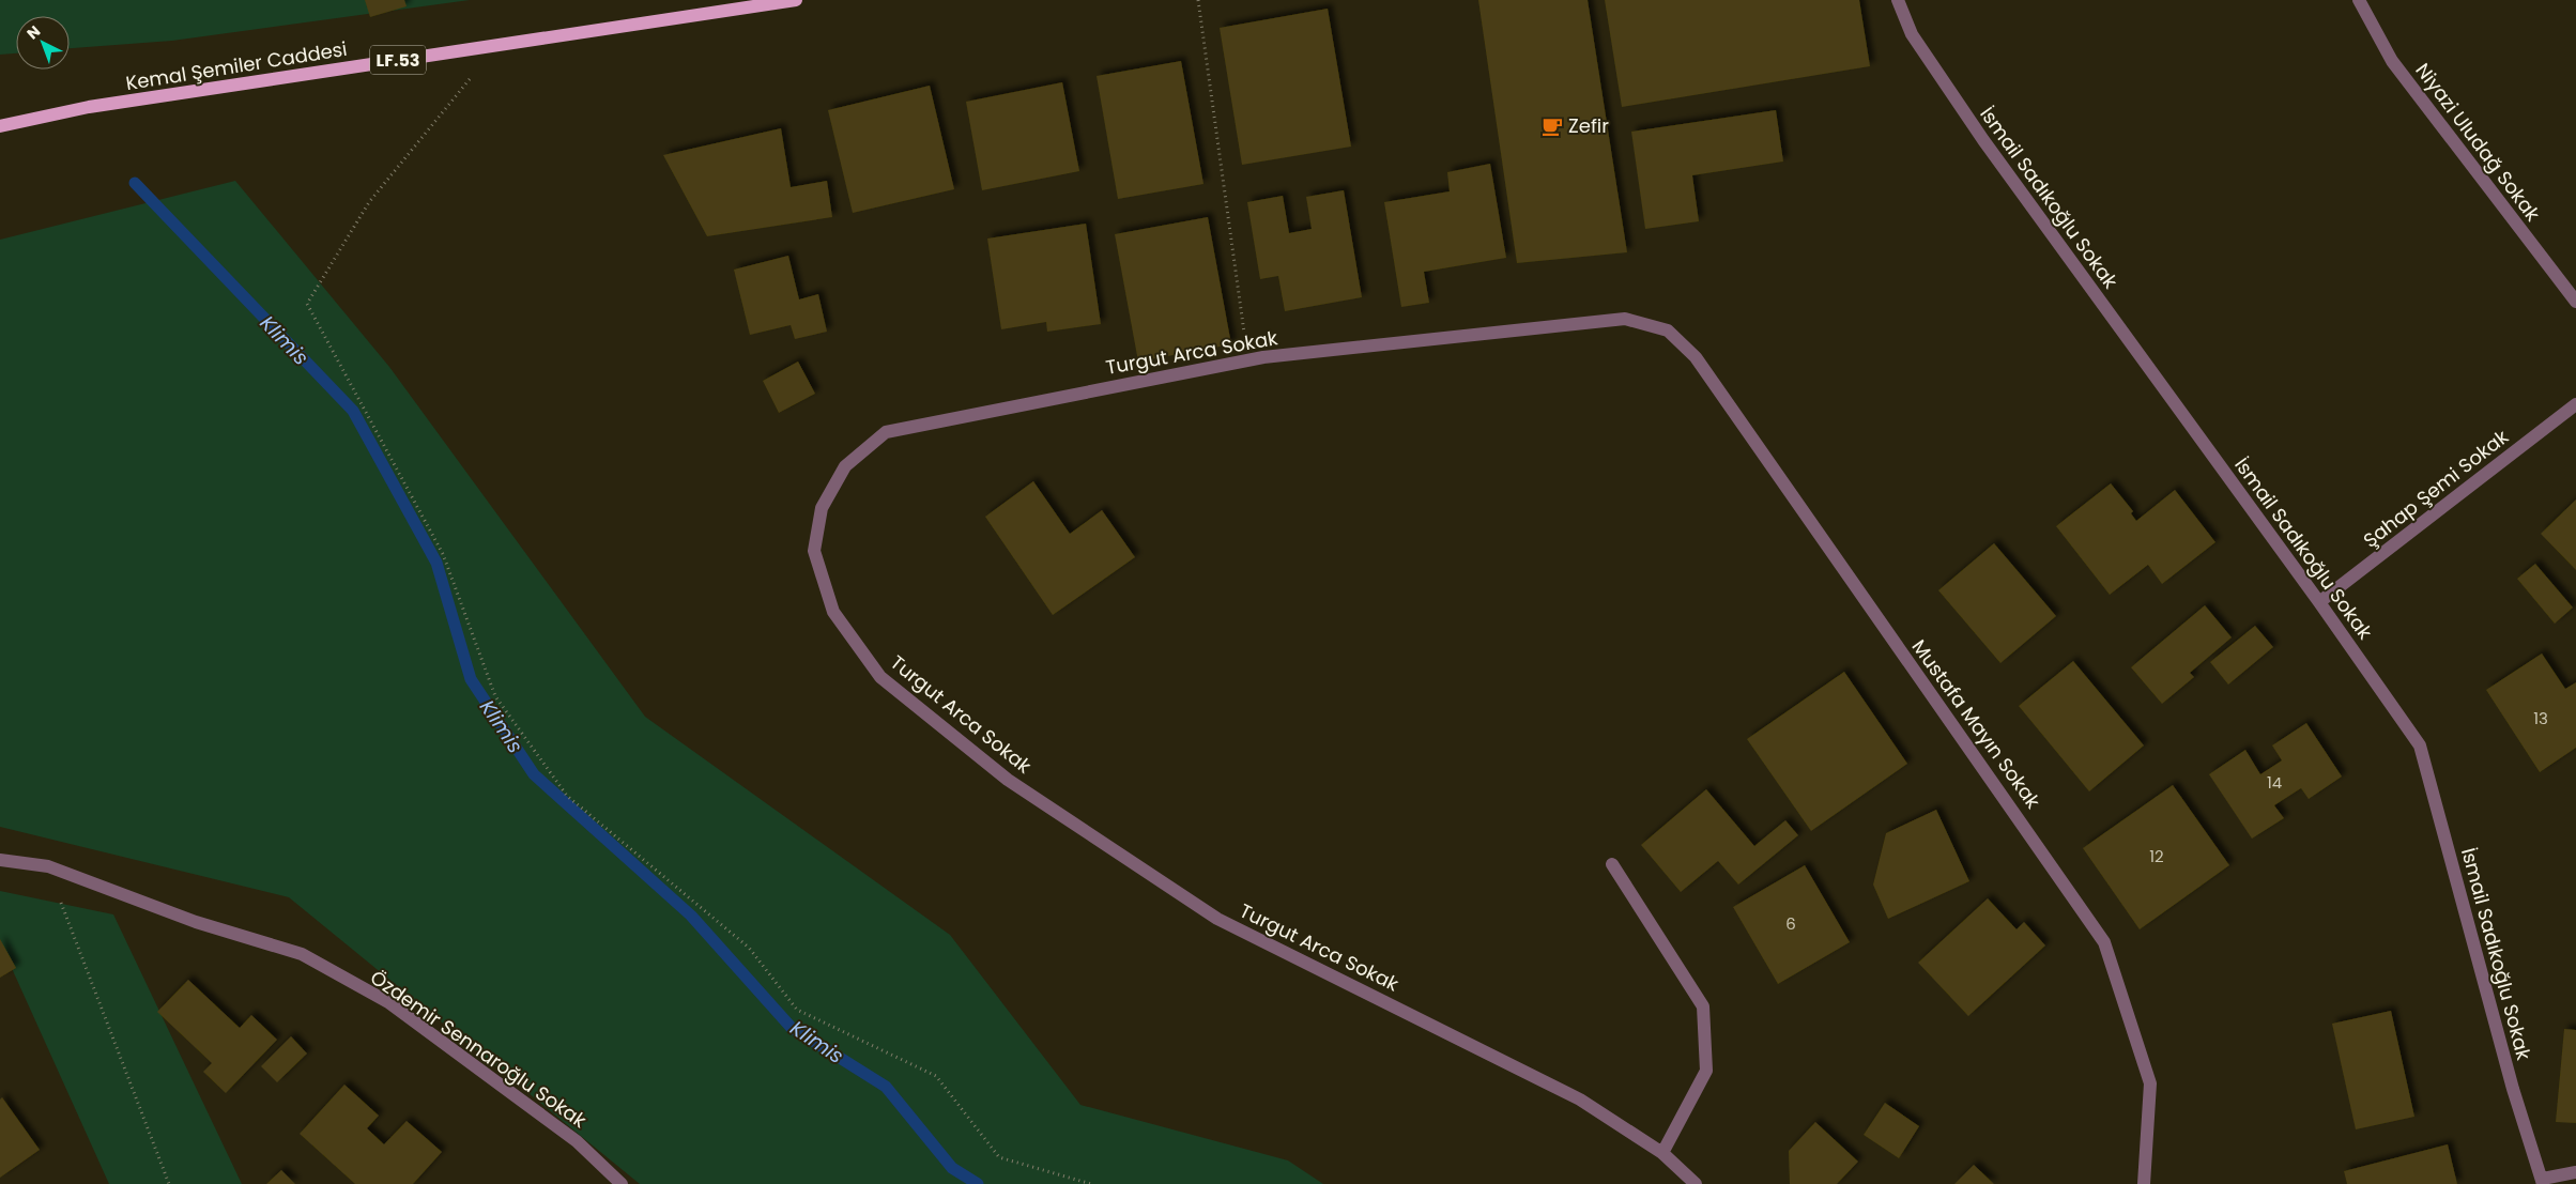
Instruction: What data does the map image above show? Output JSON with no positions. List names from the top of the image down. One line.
{"streets":{"main road":["LF.53","Kemal Şemiler Caddesi"],"street":["Niyazi Uludağ Sokak","İsmail Sadıkoğlu Sokak","Turgut Arca Sokak","Şahap Şemi Sokak","Mustafa Mayın Sokak","Özdemir Sennaroğlu Sokak"]},"crossings":[["İsmail Sadıkoğlu Sokak","Şahap Şemi Sokak"],["Turgut Arca Sokak","Mustafa Mayın Sokak"]],"water":["Klimis"],"places":{"cafe":["Zefir"]},"house_numbers":["13","14","12","6"],"north":"top left"}
